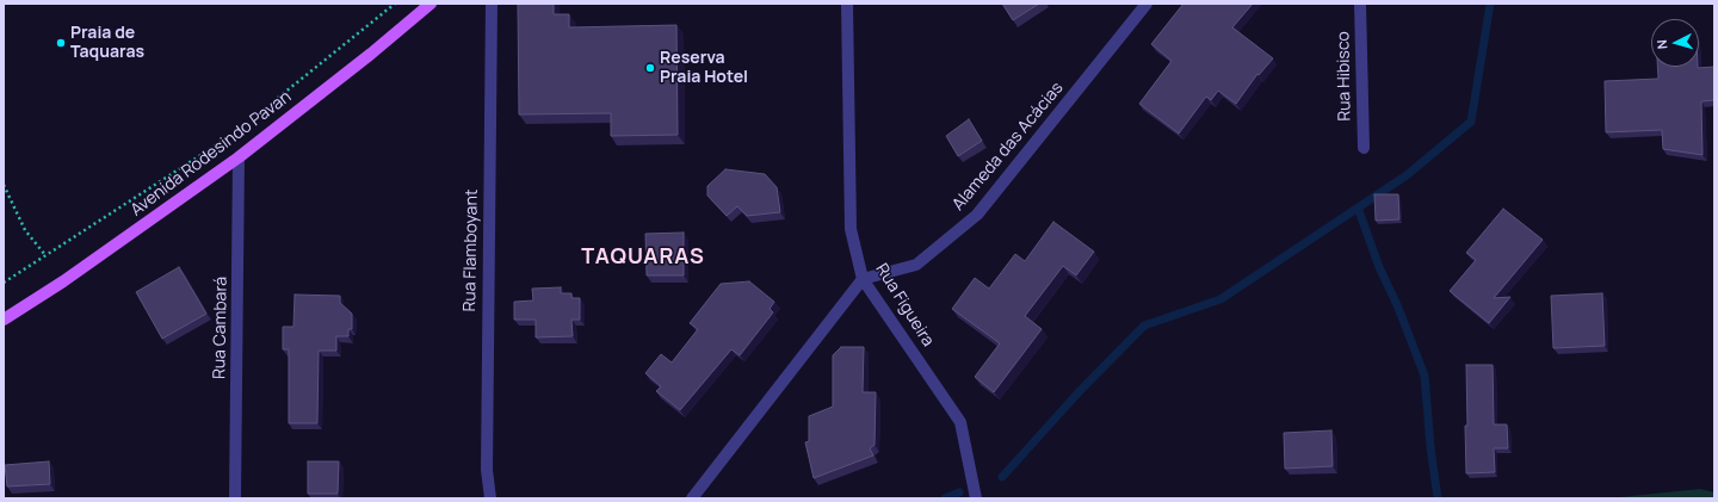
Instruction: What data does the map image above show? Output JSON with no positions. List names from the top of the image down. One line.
{"streets":{"main road":["Avenida Rodesindo Pavan"],"street":["Rua Hibisco","Alameda das Acácias","Rua Flamboyant","Rua Figueira","Rua Cambará"]},"crossings":[["Alameda das Acácias","Rua Figueira"],["Avenida Rodesindo Pavan","Rua Cambará"]],"districts":["TAQUARAS"],"places":["Praia de Taquaras","Reserva Praia Hotel"],"north":"left"}
